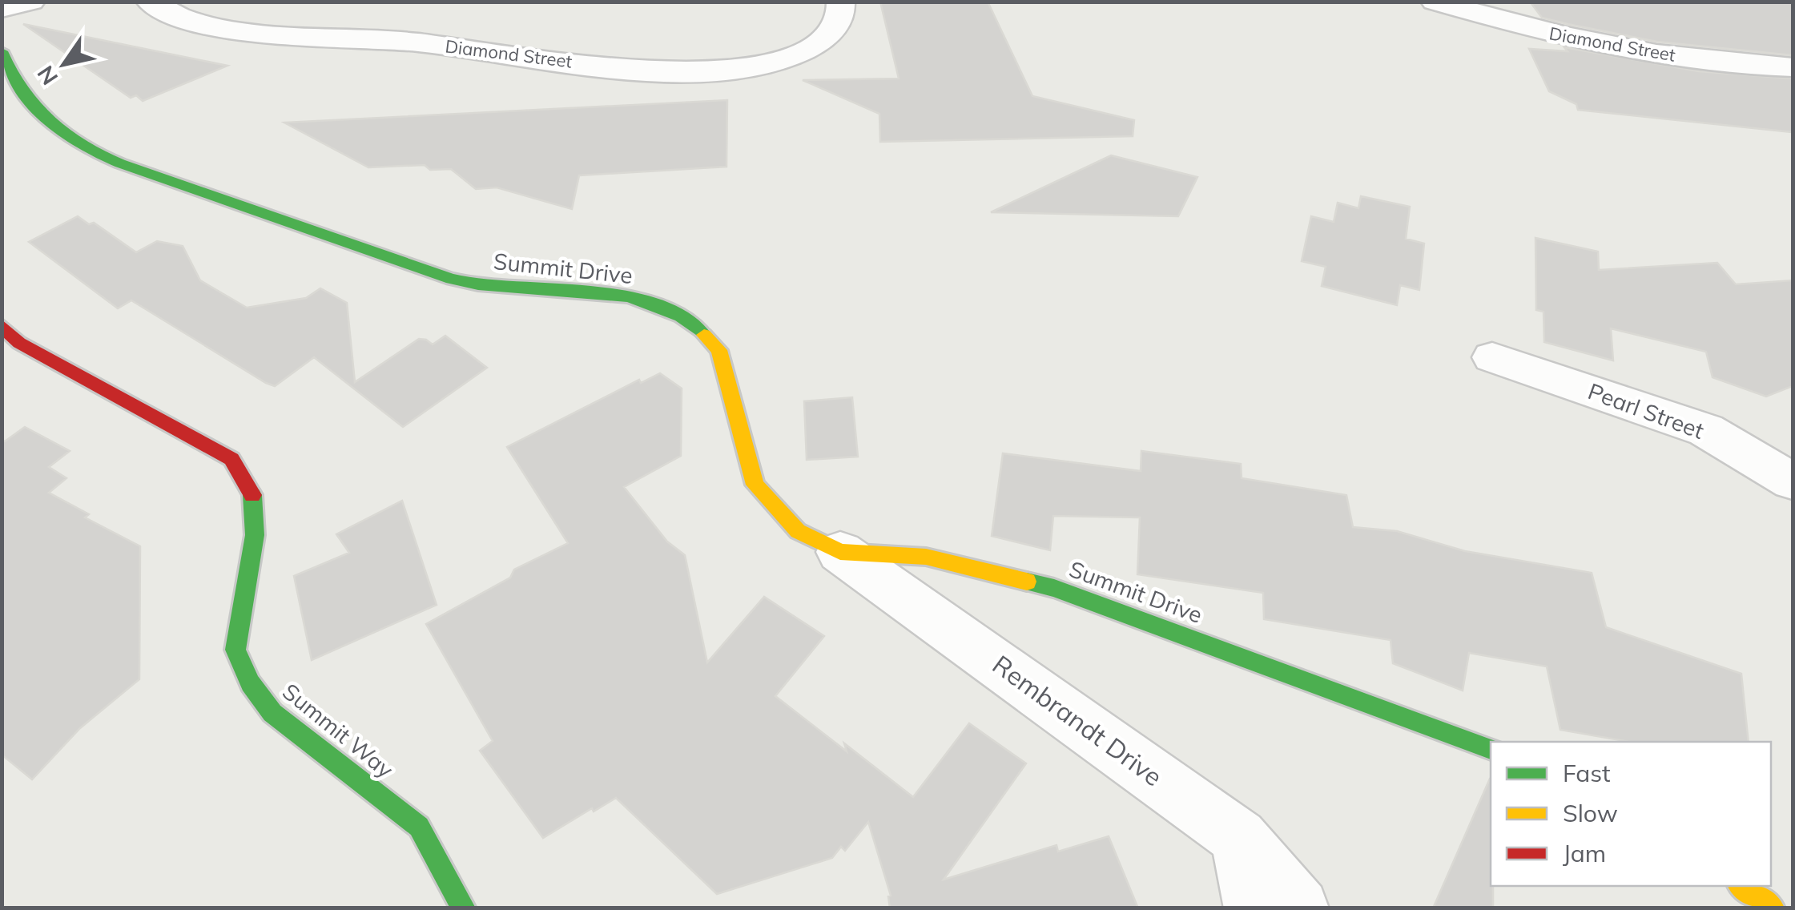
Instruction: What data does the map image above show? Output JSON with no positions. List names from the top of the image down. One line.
{"streets":{"street":["Diamond Street","Summit Drive","Pearl Street","Rembrandt Drive","Summit Way"]},"crossings":[["Summit Drive","Rembrandt Drive"]],"legend":["Fast","Slow","Jam"],"north":"bottom left"}
